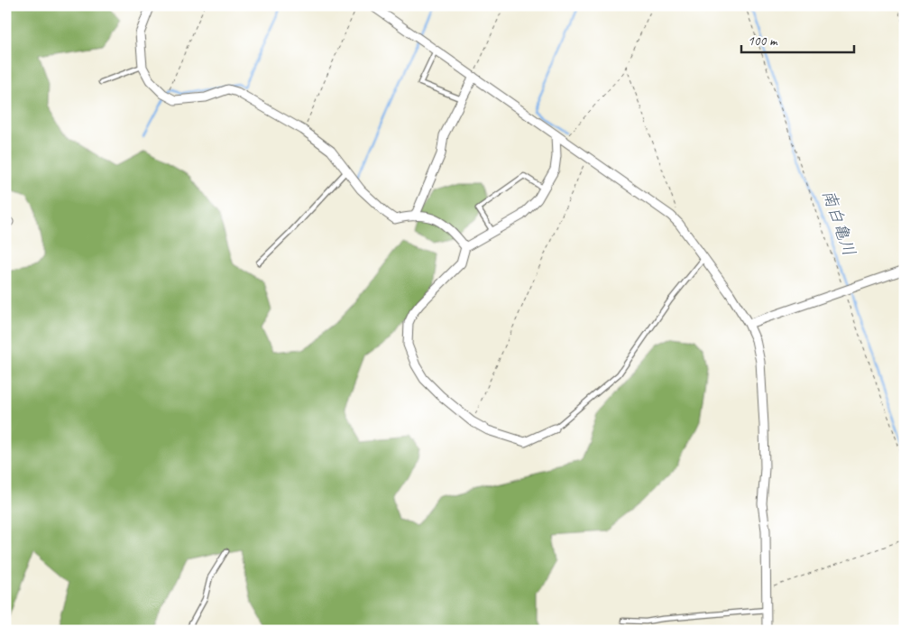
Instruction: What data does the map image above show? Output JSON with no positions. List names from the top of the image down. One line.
{"water":["南白亀川"],"scale_bar":"100 m"}
